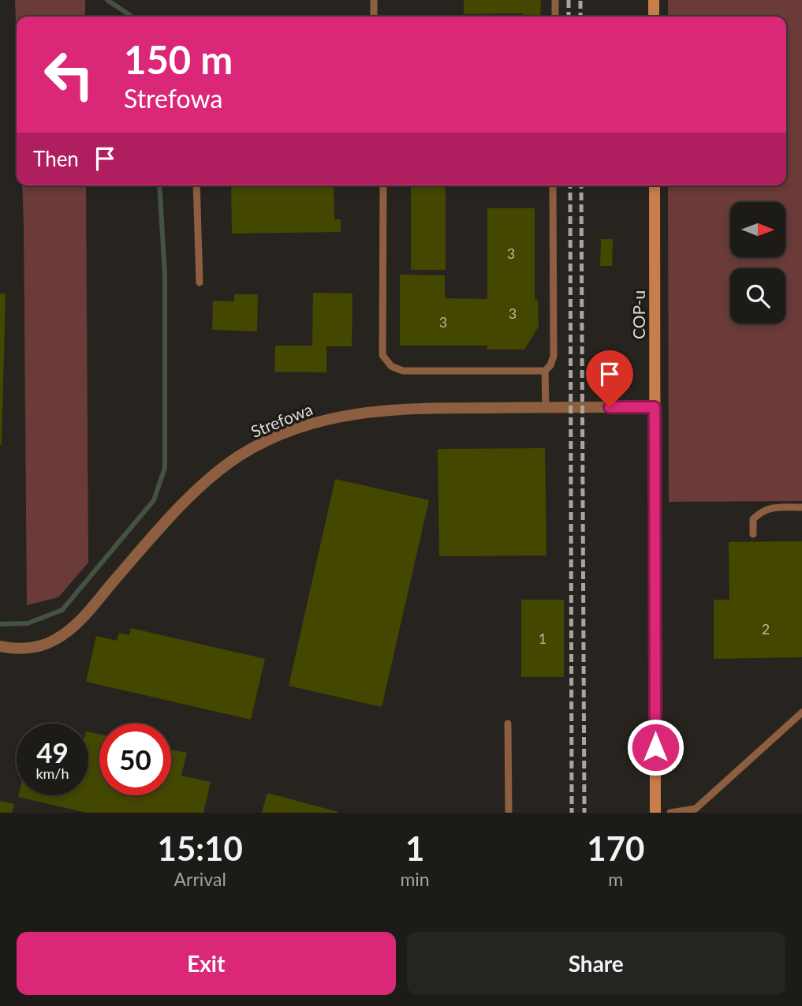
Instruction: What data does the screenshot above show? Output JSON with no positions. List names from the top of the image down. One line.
{"streets":{"main road":["COP-u"],"street":["Strefowa"]},"crossings":[["COP-u","Strefowa"]],"house_numbers":["3","3","3","2","1"],"north":"right","page":{"turn":["150 m","Strefowa"],"then":"Then","speed":"49 km/h","limit":"50","eta":["15:10","Arrival","1","min","170","m"],"buttons":["Exit","Share"]}}
